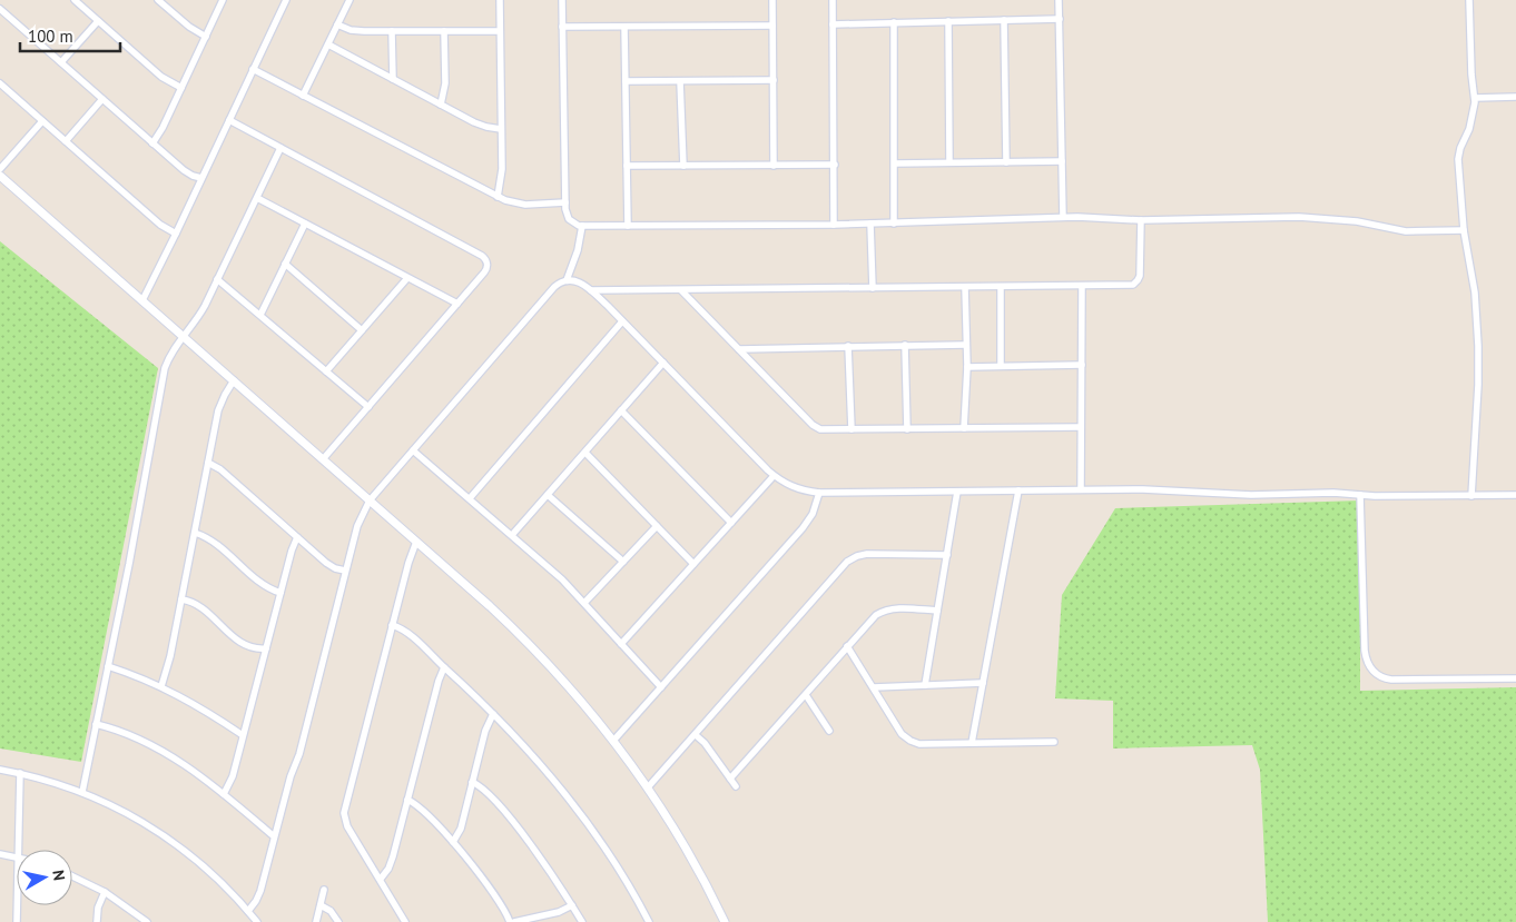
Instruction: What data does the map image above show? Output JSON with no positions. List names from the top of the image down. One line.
{"scale_bar":"100 m","north":"right"}
